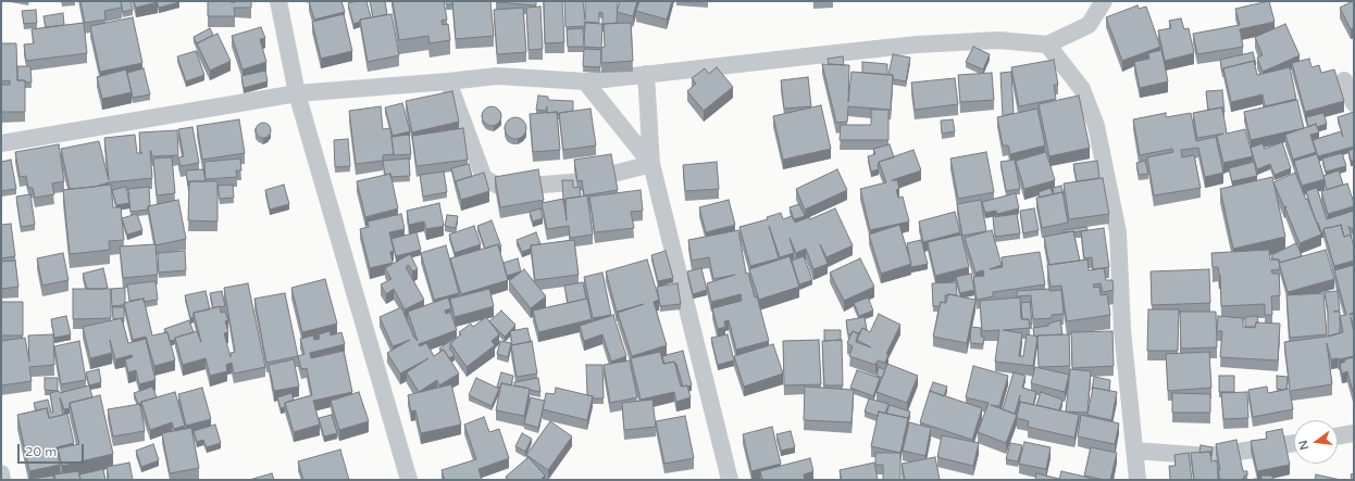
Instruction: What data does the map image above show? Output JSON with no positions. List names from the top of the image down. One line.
{"scale_bar":"20 m","north":"left"}
